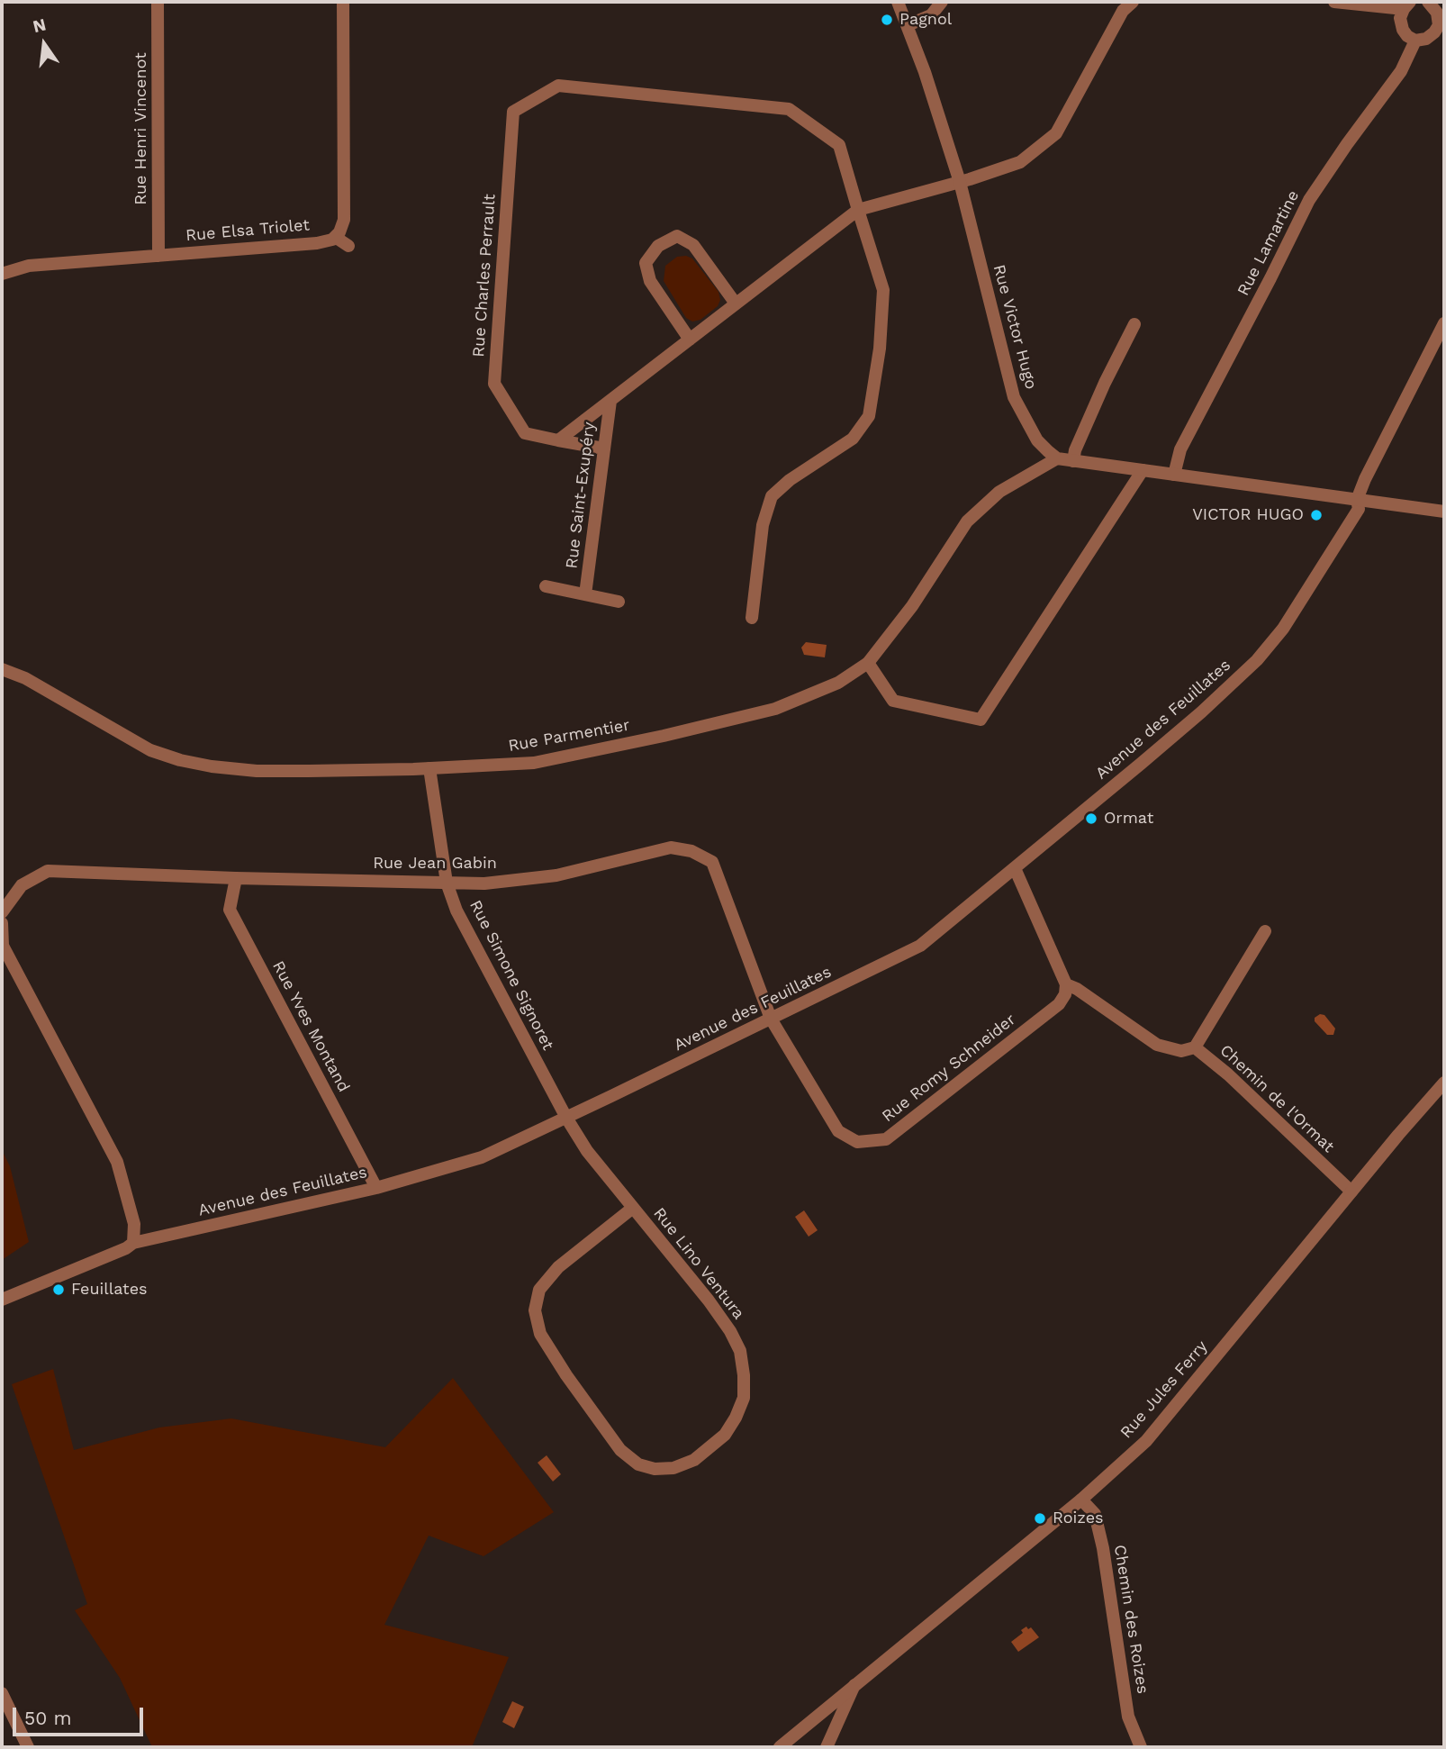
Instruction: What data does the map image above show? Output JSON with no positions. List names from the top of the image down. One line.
{"streets":{"street":["Rue Henri Vincenot","Rue Elsa Triolet","Rue Lamartine","Rue Charles Perrault","Rue Victor Hugo","Rue Saint-Exupéry","Avenue des Feuillates","Rue Parmentier","Rue Jean Gabin","Rue Simone Signoret","Rue Yves Montand","Rue Romy Schneider","Chemin de l'Ormat","Rue Lino Ventura","Rue Jules Ferry","Chemin des Roizes"]},"crossings":[["Rue Henri Vincenot","Rue Elsa Triolet"],["Rue Victor Hugo","Rue Parmentier"],["Avenue des Feuillates","Rue Jean Gabin"],["Avenue des Feuillates","Rue Simone Signoret"],["Avenue des Feuillates","Rue Yves Montand"],["Avenue des Feuillates","Rue Romy Schneider"],["Avenue des Feuillates","Rue Lino Ventura"],["Rue Parmentier","Rue Simone Signoret"],["Rue Jean Gabin","Rue Simone Signoret"],["Rue Jean Gabin","Rue Yves Montand"],["Rue Jean Gabin","Rue Romy Schneider"],["Rue Simone Signoret","Rue Lino Ventura"],["Chemin de l'Ormat","Rue Jules Ferry"],["Rue Jules Ferry","Chemin des Roizes"]],"places":["Pagnol","VICTOR HUGO","Ormat","Feuillates","Roizes"],"scale_bar":"50 m","north":"top"}
